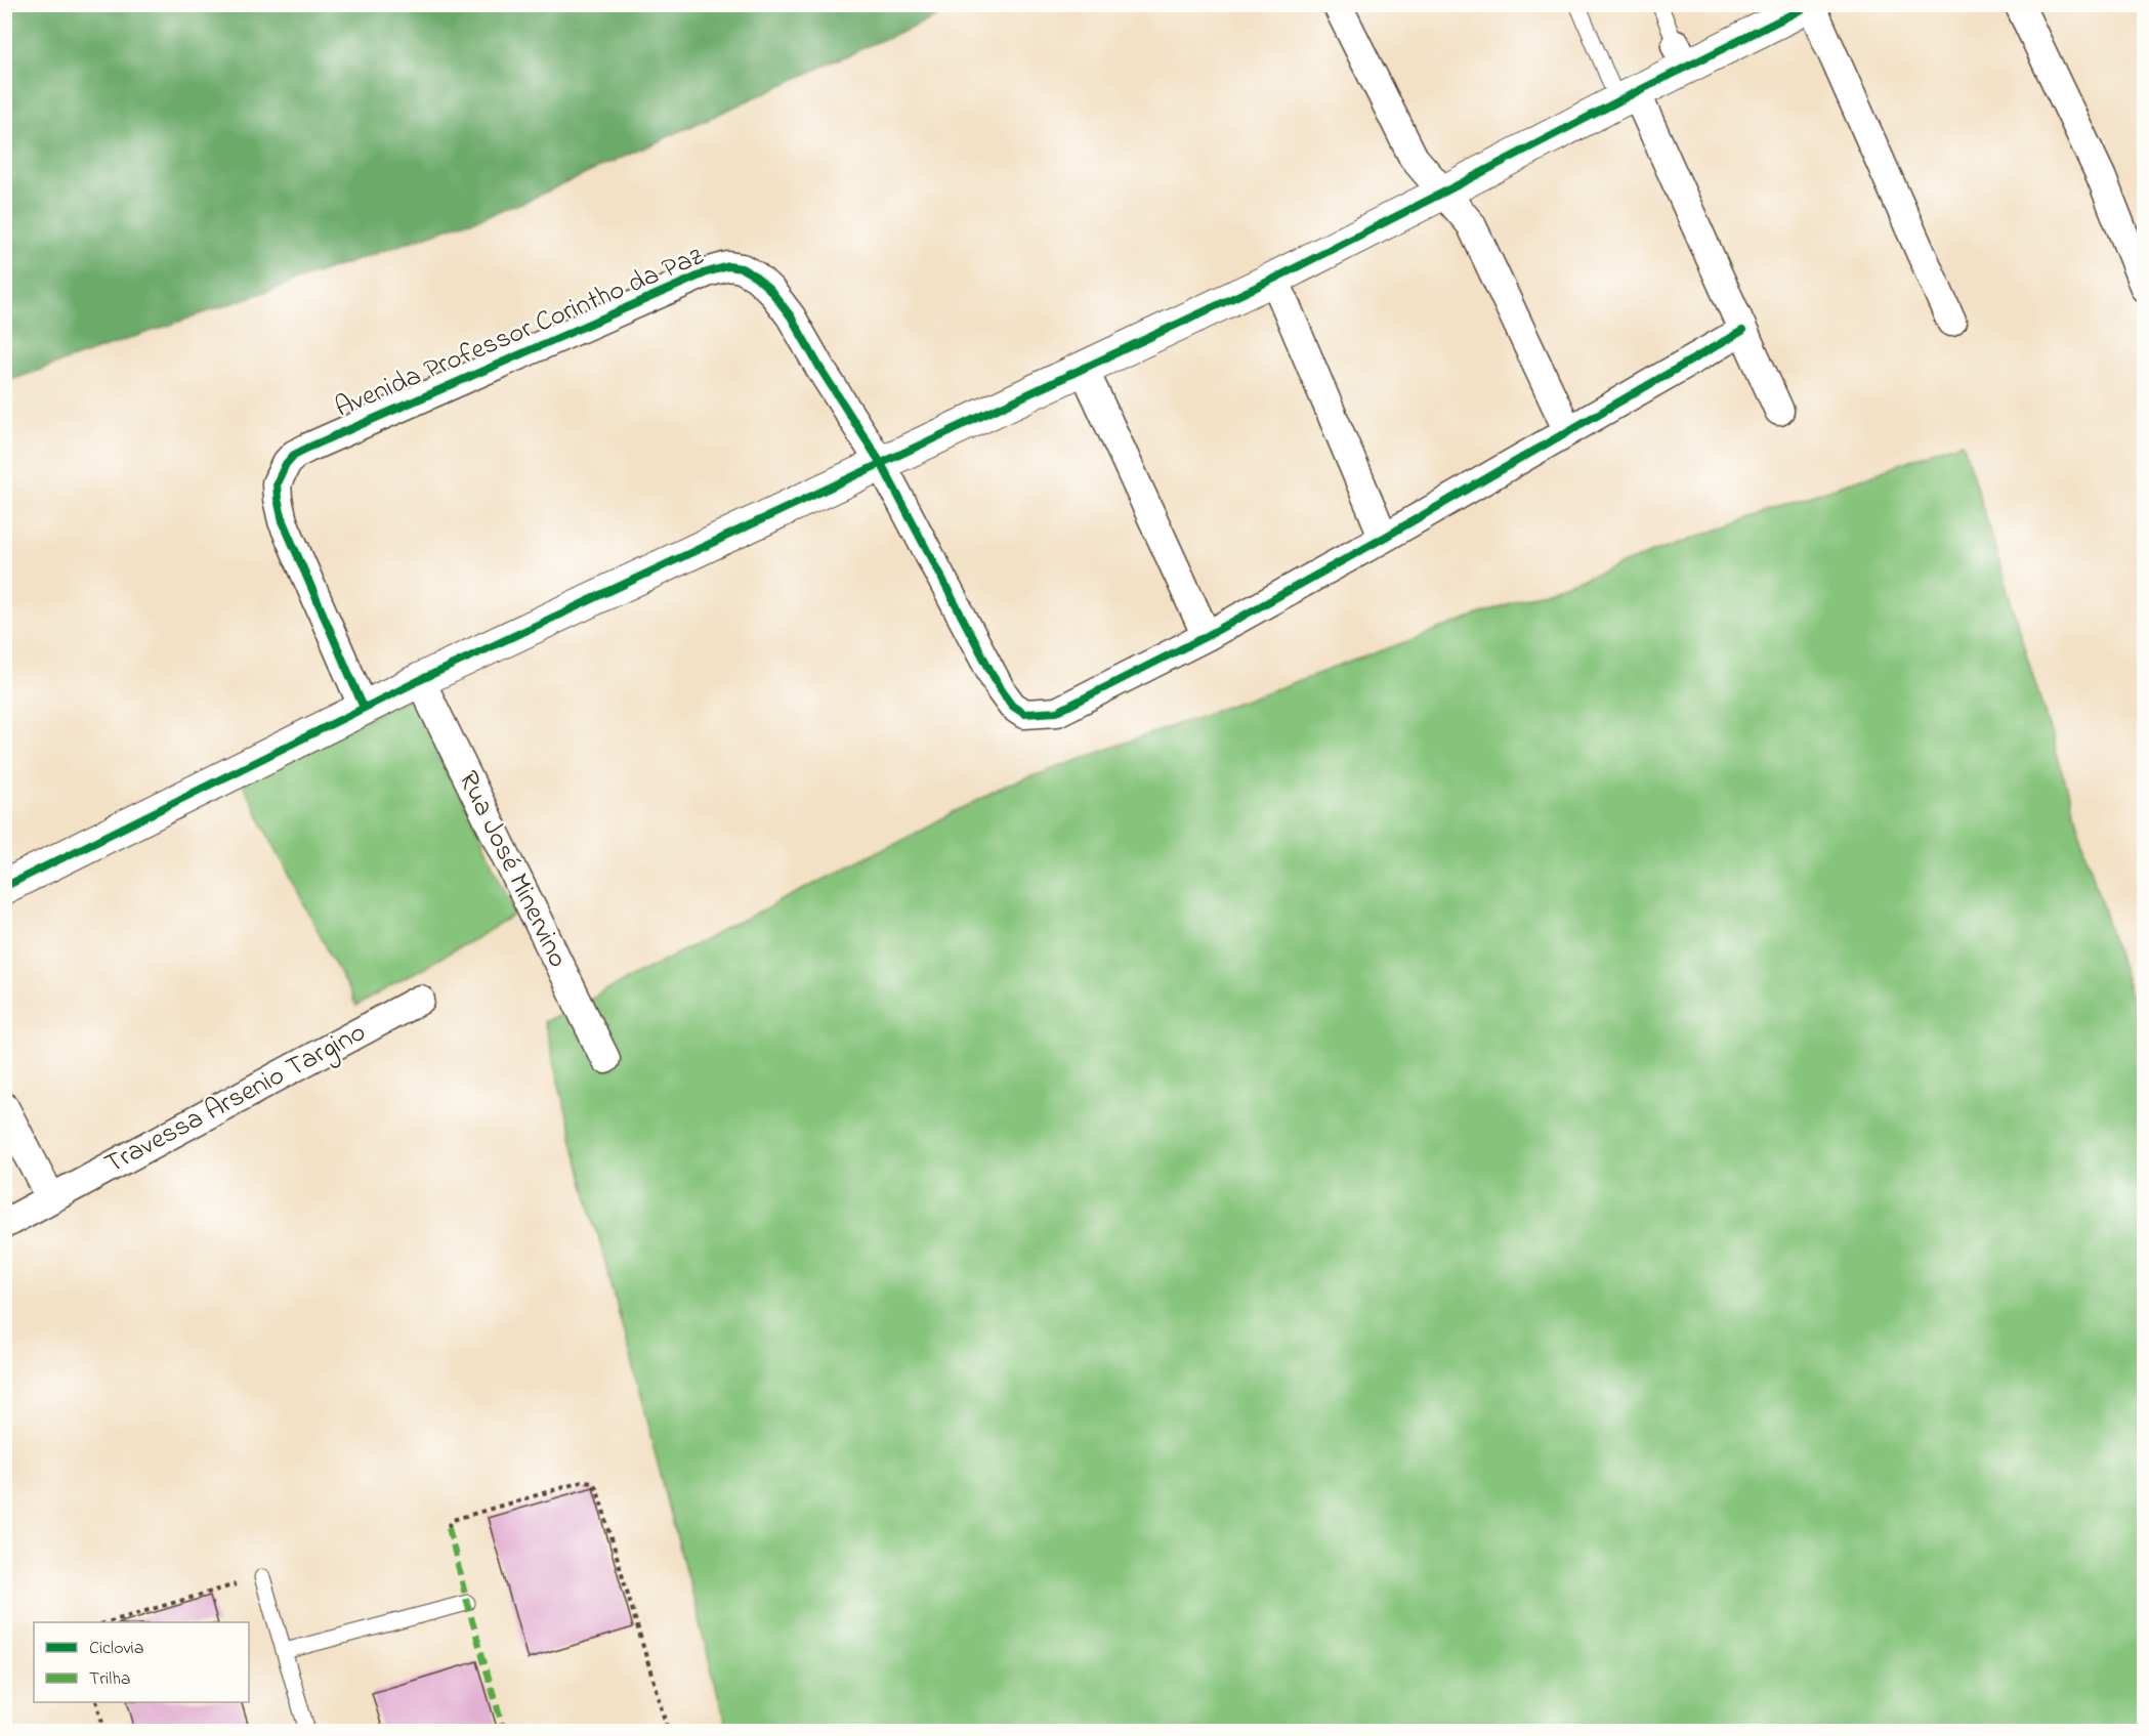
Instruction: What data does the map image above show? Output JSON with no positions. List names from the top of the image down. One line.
{"streets":{"street":["Avenida Professor Corintho da Paz","Rua José Minervino","Travessa Arsenio Targino"]},"legend":["Ciclovia","Trilha"]}
